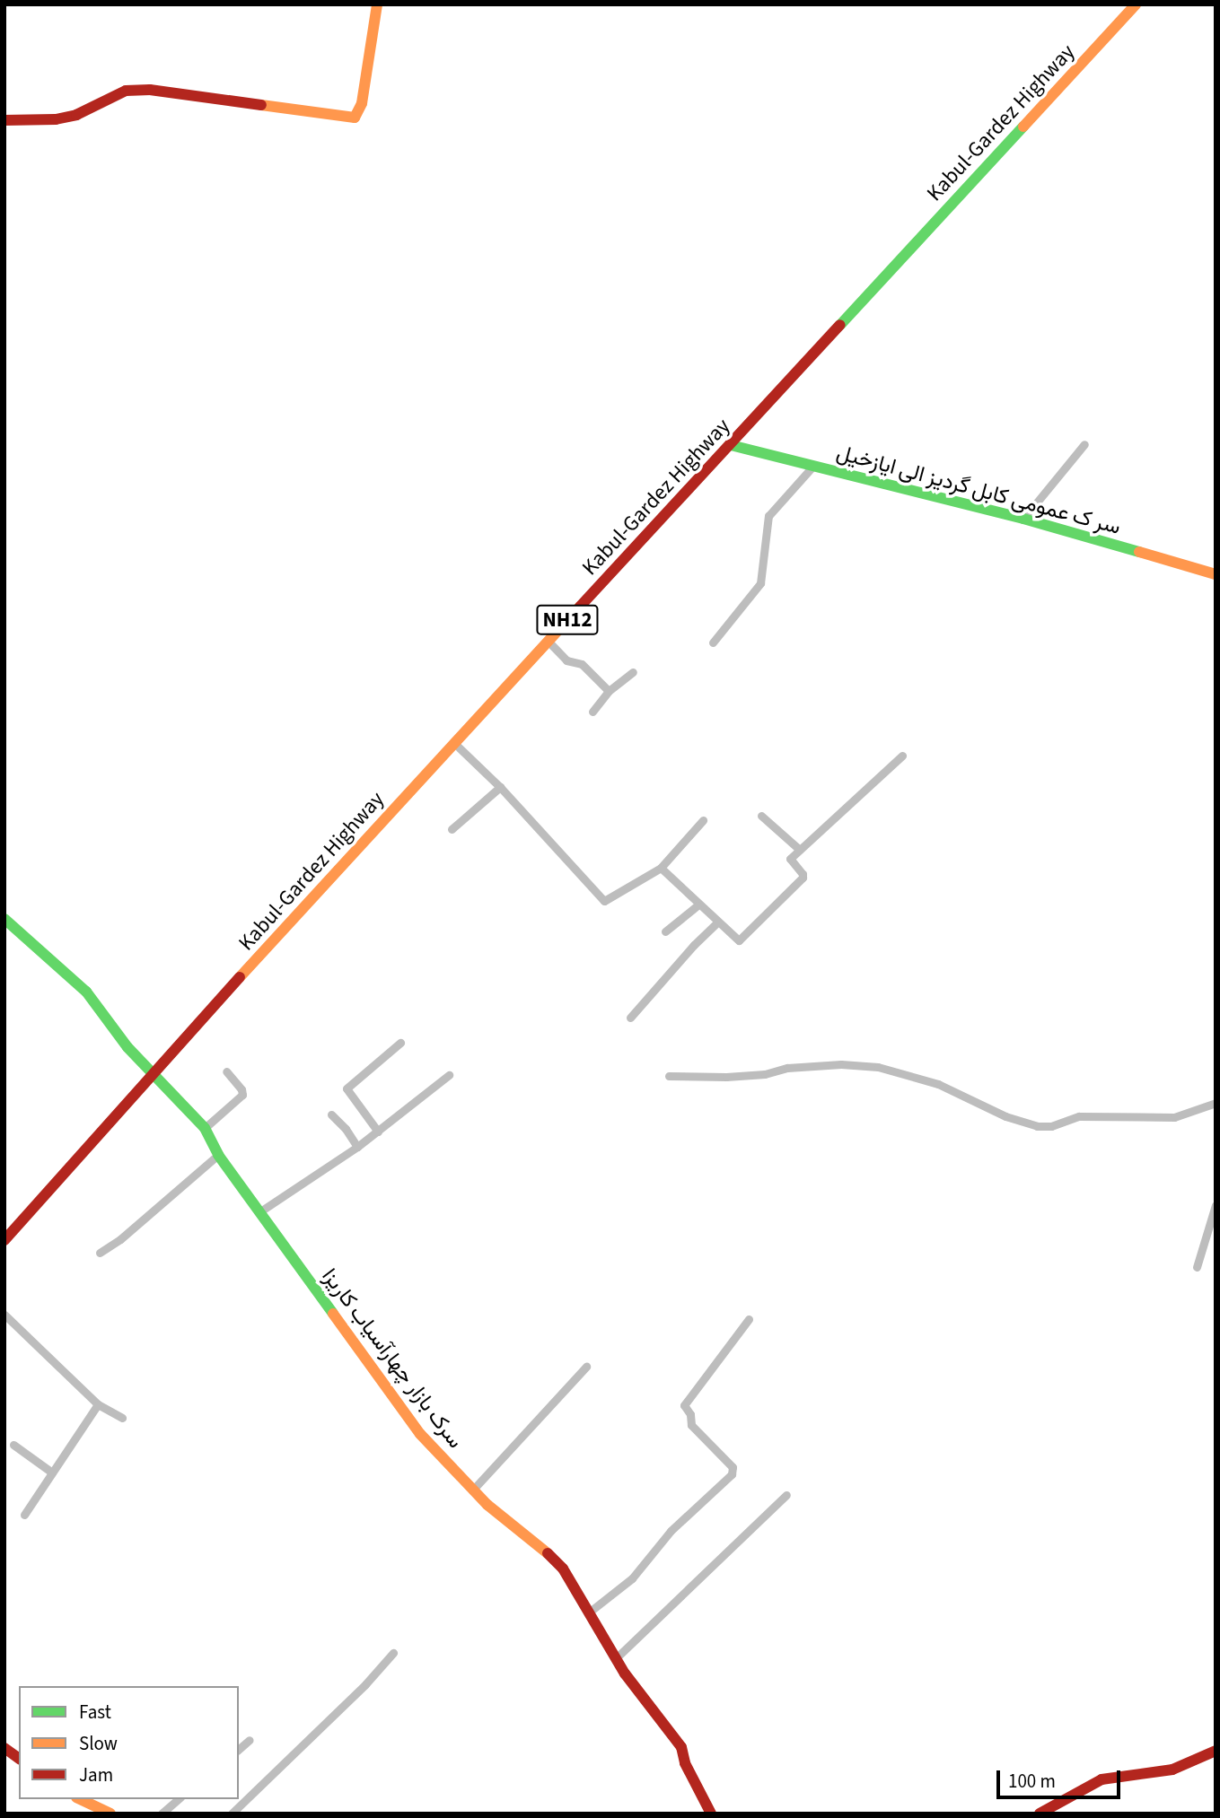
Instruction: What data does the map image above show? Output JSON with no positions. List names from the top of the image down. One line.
{"streets":{"main road":["Kabul-Gardez Highway","سر ک عمومی کابل گردیز الی ایازخیل","NH12","سرک بازار چهارآسیاب کاریزا"]},"crossings":[["Kabul-Gardez Highway","سر ک عمومی کابل گردیز الی ایازخیل"],["Kabul-Gardez Highway","سرک بازار چهارآسیاب کاریزا"]],"legend":["Fast","Slow","Jam"],"scale_bar":"100 m"}
